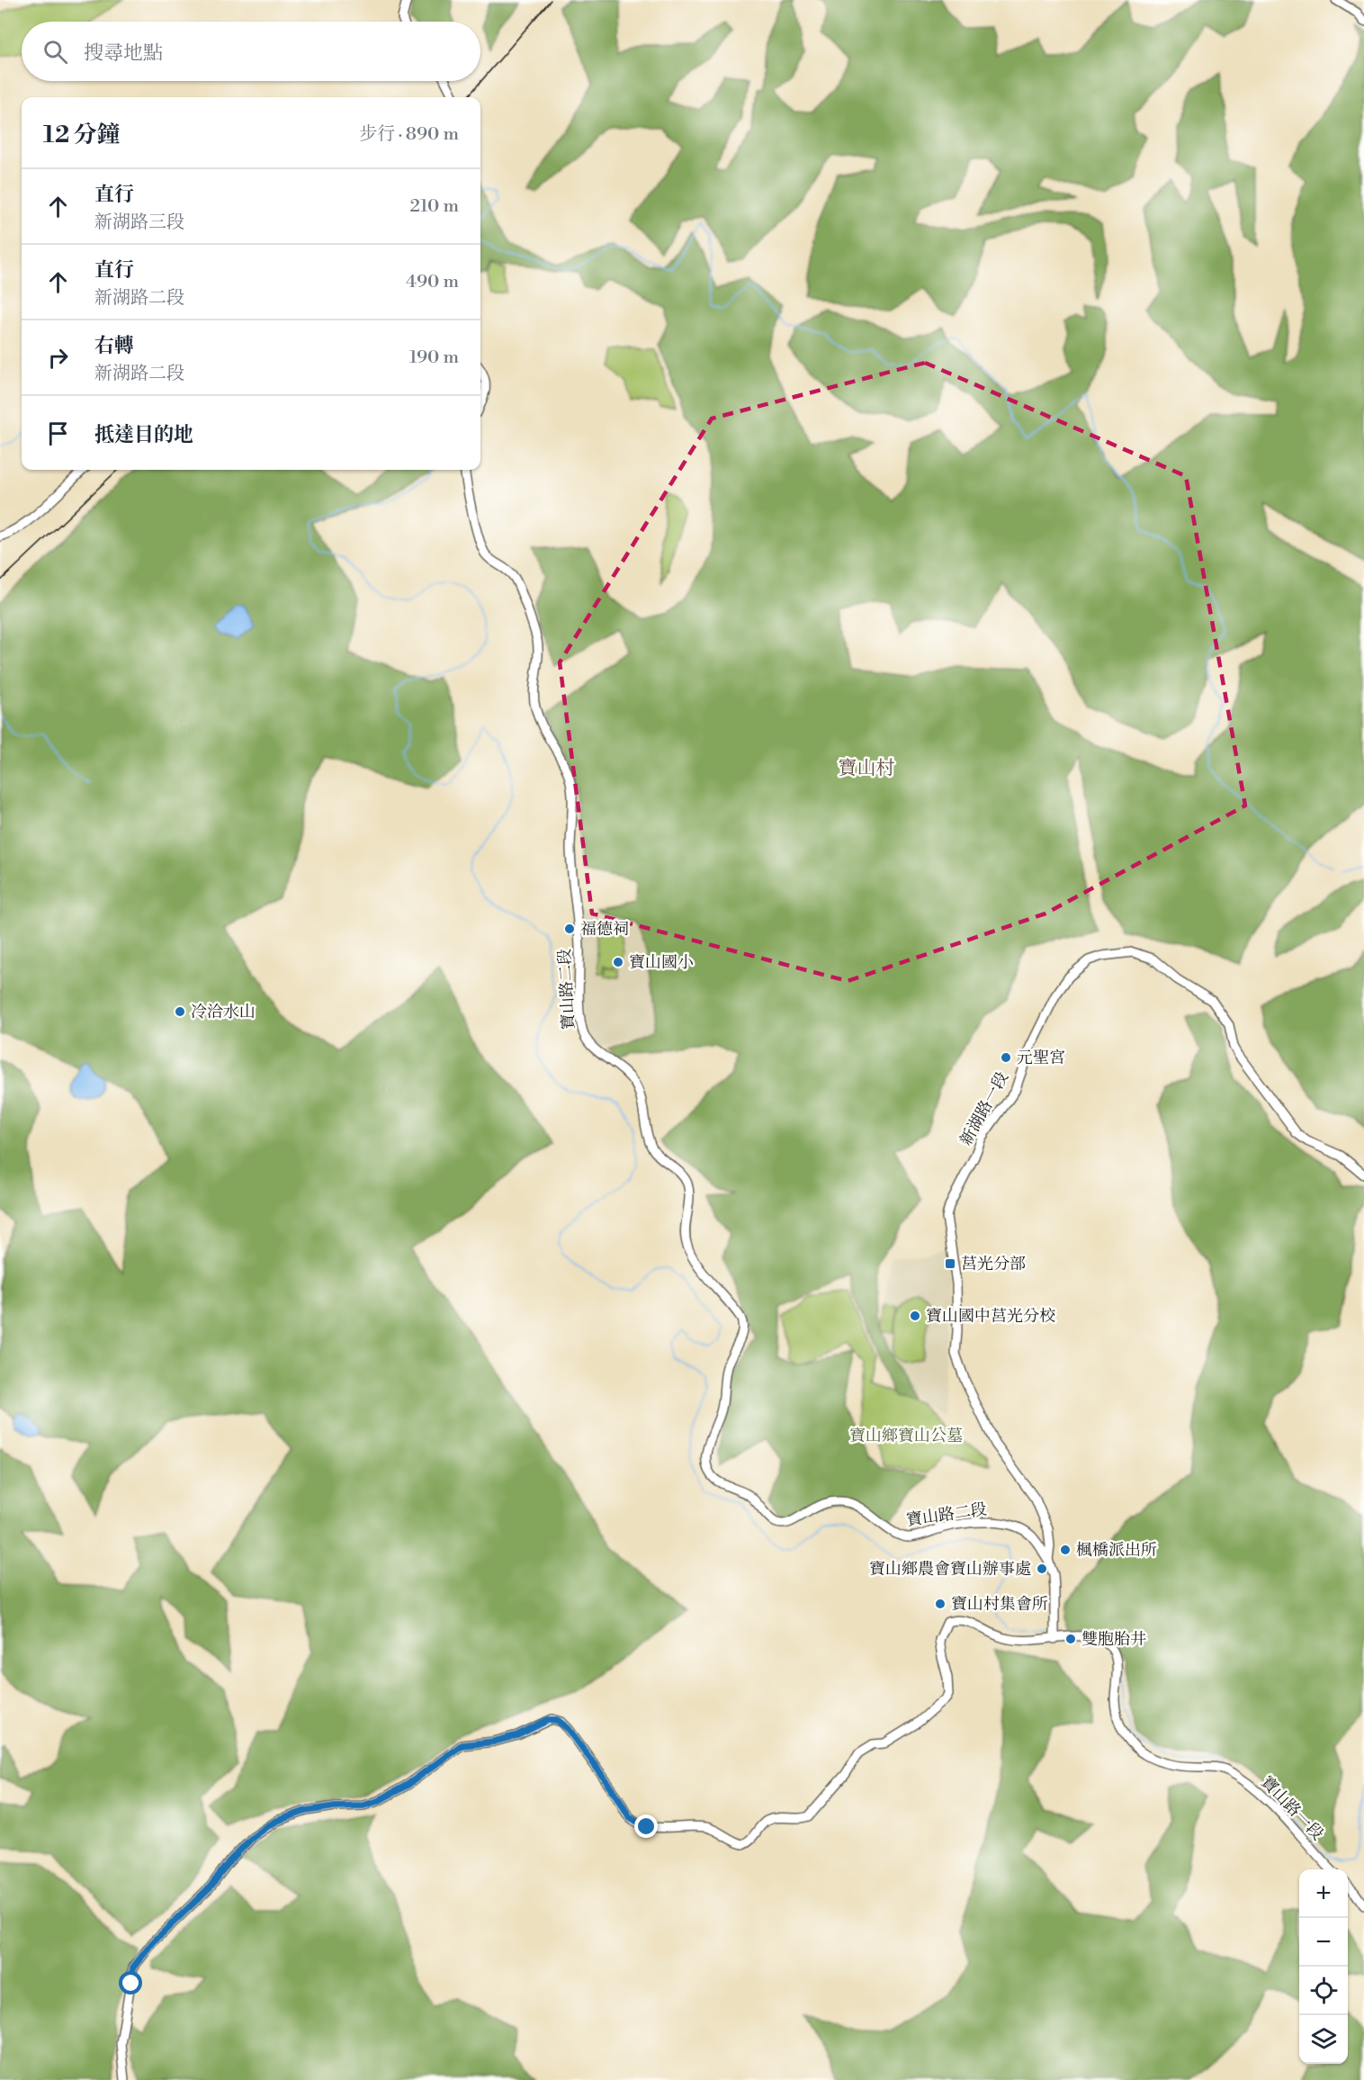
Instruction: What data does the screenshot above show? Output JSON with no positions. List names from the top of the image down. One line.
{"streets":{"street":["寶山路二段","新湖路一段","寶山路一段"]},"crossings":[["寶山路二段","新湖路一段"],["新湖路一段","寶山路一段"]],"districts":["寶山村"],"parks":["寶山鄉寶山公墓"],"places":{"other":["福德祠","寶山國小","冷洽水山","元聖宮","寶山國中莒光分校","楓橋派出所","寶山鄉農會寶山辦事處","寶山村集會所","雙胞胎井"],"transit":["莒光分部"]},"page":{"search":"搜尋地點","heading":["12 分鐘","步行 · 890 m"],"list":[["直行","新湖路三段","210 m"],["直行","新湖路二段","490 m"],["右轉","新湖路二段","190 m"],"抵達目的地"],"map_buttons":["+","−"]}}
